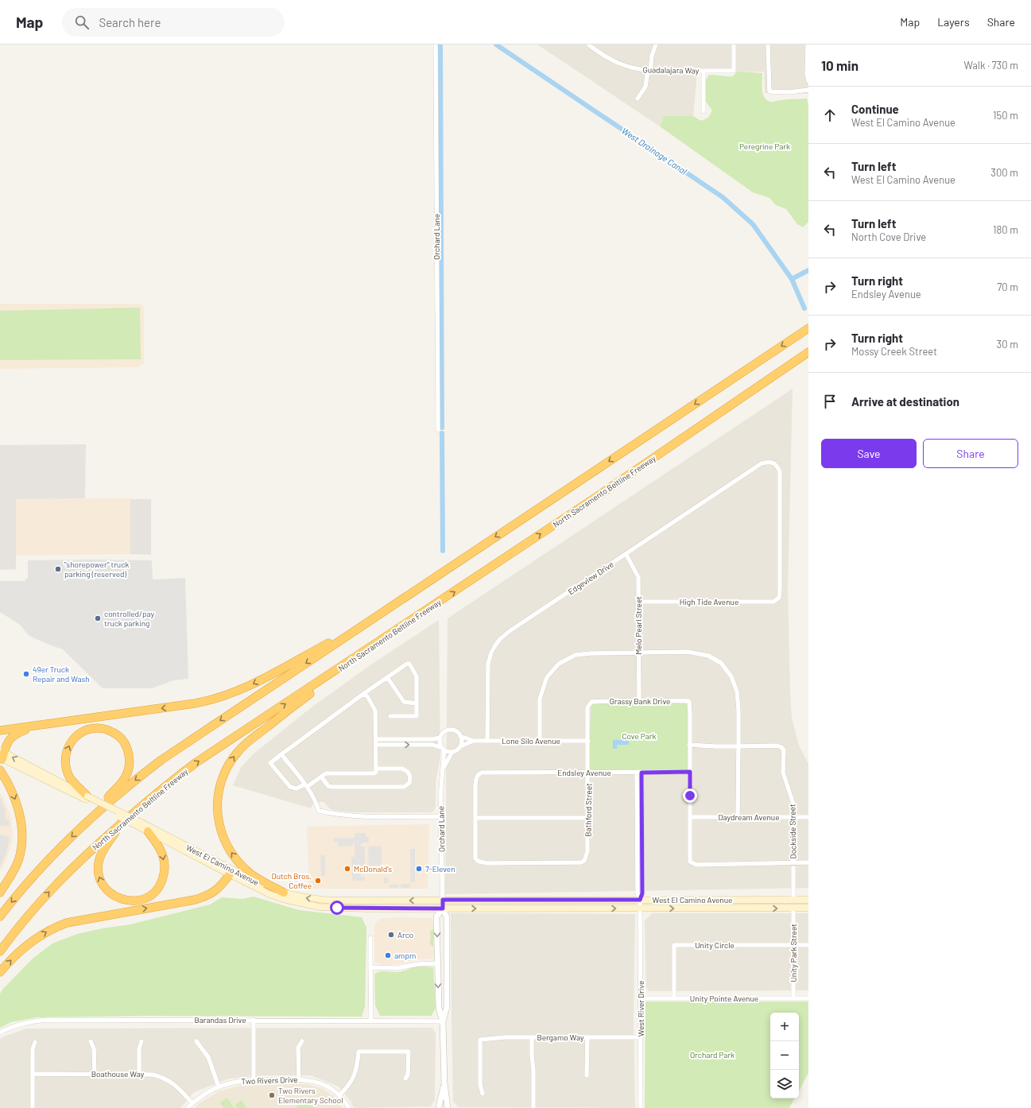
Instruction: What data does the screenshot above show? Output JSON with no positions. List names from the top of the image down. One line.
{"streets":{"highway":["North Sacramento Beltline Freeway"],"main road":["West El Camino Avenue"],"street":["Guadalajara Way","Orchard Lane","Edgeview Drive","High Tide Avenue","Melo Pearl Street","Grassy Bank Drive","Lone Silo Avenue","Endsley Avenue","Bathford Street","Daydream Avenue","Dockside Street","Unity Circle","Unity Park Street","Unity Pointe Avenue","West River Drive","Barandas Drive","Bergamo Way","Boathouse Way","Two Rivers Drive"]},"crossings":[["Orchard Lane","Lone Silo Avenue"],["Orchard Lane","West El Camino Avenue"],["Orchard Lane","Barandas Drive"],["Edgeview Drive","High Tide Avenue"],["Edgeview Drive","Melo Pearl Street"],["Edgeview Drive","Lone Silo Avenue"],["High Tide Avenue","Melo Pearl Street"],["Melo Pearl Street","Grassy Bank Drive"],["Grassy Bank Drive","Bathford Street"],["Lone Silo Avenue","Bathford Street"],["Endsley Avenue","Bathford Street"],["Daydream Avenue","Dockside Street"],["Dockside Street","West El Camino Avenue"],["West El Camino Avenue","Unity Park Street"],["West El Camino Avenue","West River Drive"],["Unity Circle","Unity Park Street"],["Unity Circle","Unity Pointe Avenue"],["Unity Park Street","Unity Pointe Avenue"],["Unity Pointe Avenue","West River Drive"],["West River Drive","Bergamo Way"],["Boathouse Way","Two Rivers Drive"]],"water":["West Drainage Canal"],"parks":["Peregrine Park","Cove Park","Orchard Park"],"places":["\"shorepower\" truck parking (reserved)","controlled/pay truck parking","49er Truck Repair and Wash","McDonald's","7-Eleven","Dutch Bros. Coffee","Arco","ampm","Two Rivers Elementary School"],"page":{"header":"Map","search":"Search here","nav":["Map","Layers","Share"],"heading":["10 min","Walk · 730 m"],"list":[["Continue","West El Camino Avenue","150 m"],["Turn left","West El Camino Avenue","300 m"],["Turn left","North Cove Drive","180 m"],["Turn right","Endsley Avenue","70 m"],["Turn right","Mossy Creek Street","30 m"],"Arrive at destination"],"buttons":["Save","Share"],"map_buttons":["+","−"]}}
